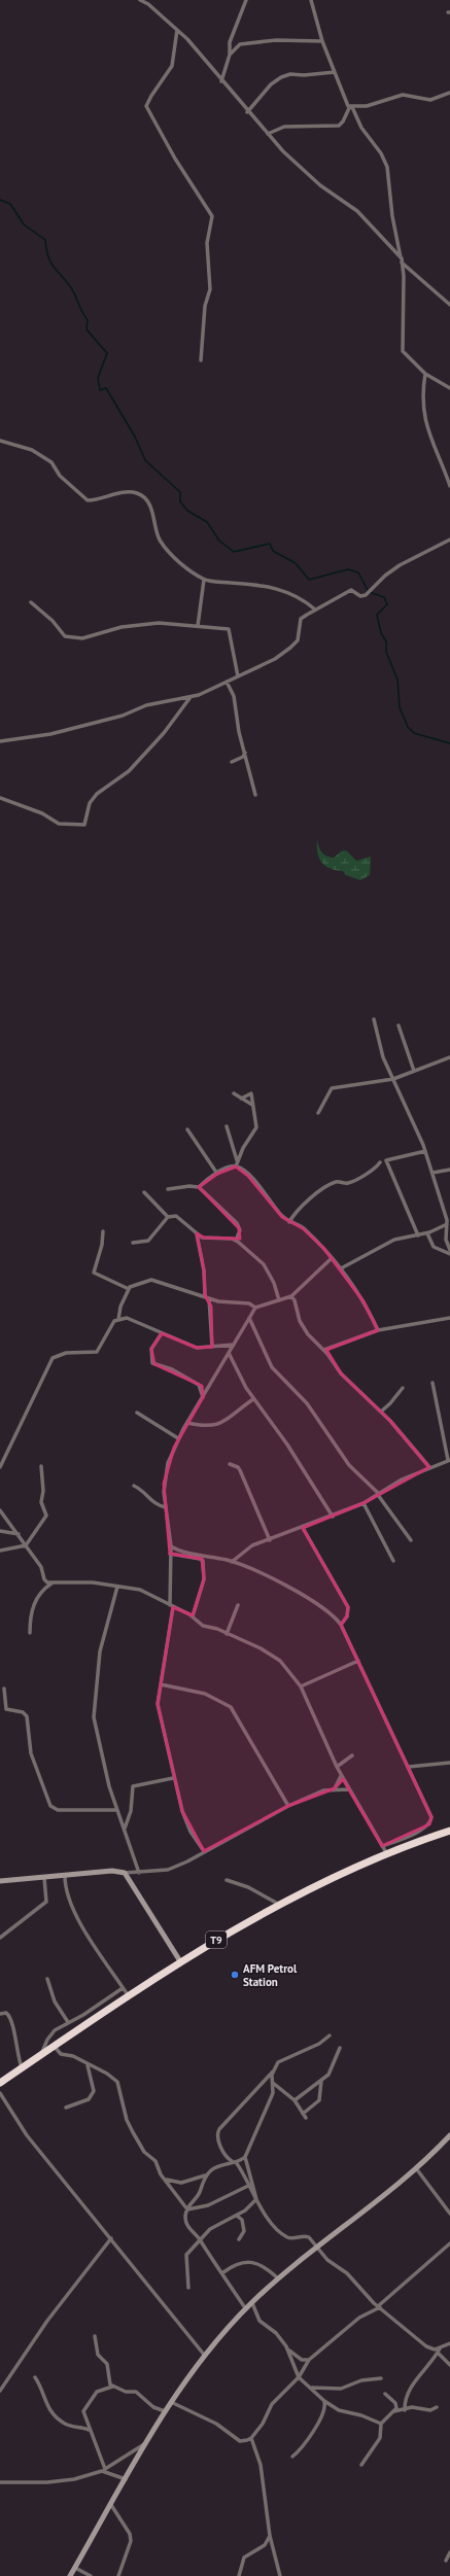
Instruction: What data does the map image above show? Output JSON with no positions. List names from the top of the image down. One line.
{"streets":{"highway":["T9"]},"places":["AFM Petrol Station"]}
